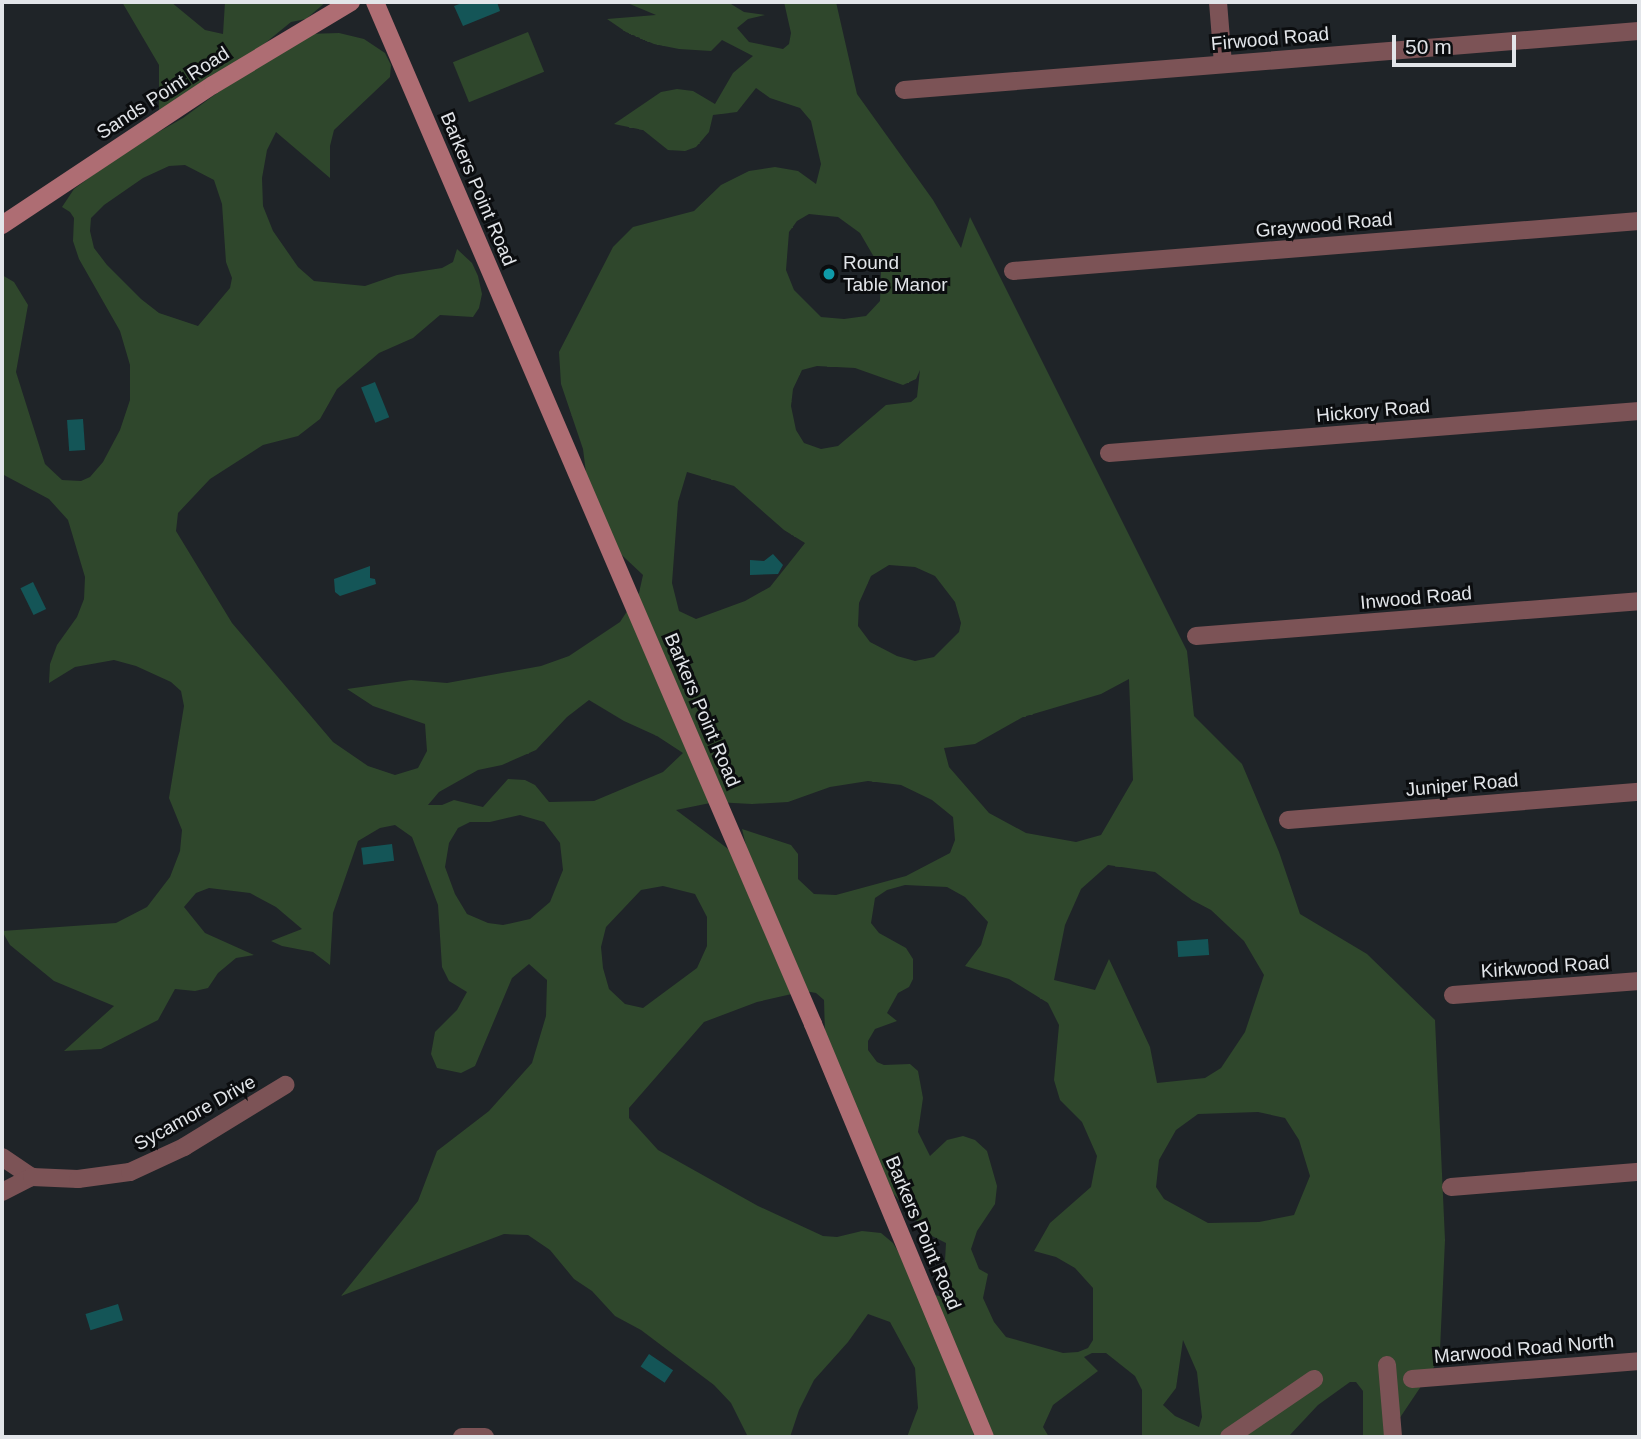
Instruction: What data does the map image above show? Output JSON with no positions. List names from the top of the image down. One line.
{"streets":{"street":["Firwood Road","Sands Point Road","Barkers Point Road","Graywood Road","Hickory Road","Inwood Road","Juniper Road","Kirkwood Road","Sycamore Drive","Marwood Road North"]},"places":["Round Table Manor"],"scale_bar":"50 m"}
